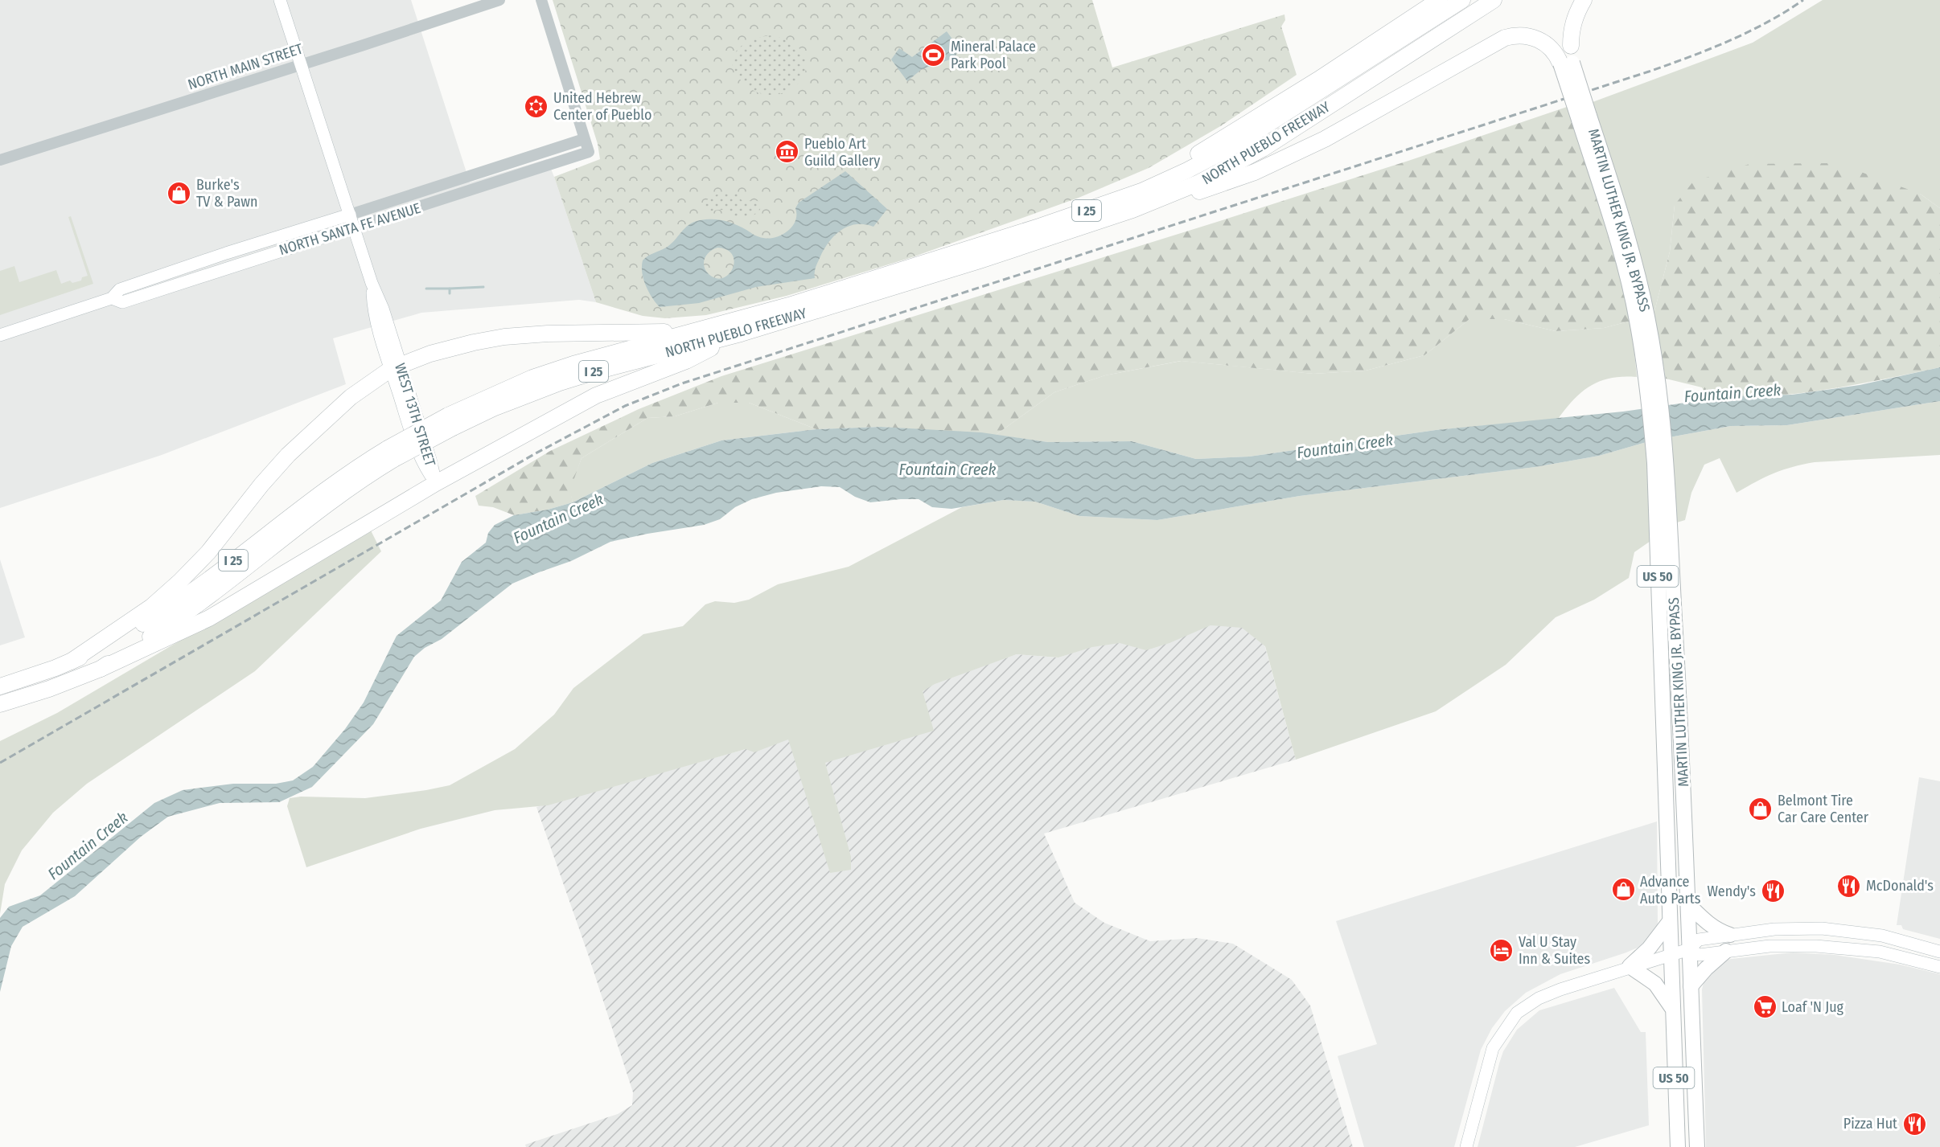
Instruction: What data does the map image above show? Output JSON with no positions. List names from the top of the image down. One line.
{"streets":{"highway":["NORTH PUEBLO FREEWAY","I 25","MARTIN LUTHER KING JR. BYPASS","US 50"],"main road":["NORTH SANTA FE AVENUE","WEST 13TH STREET"],"street":["NORTH MAIN STREET"]},"crossings":[["NORTH MAIN STREET","WEST 13TH STREET"],["MARTIN LUTHER KING JR. BYPASS","US 50"],["NORTH SANTA FE AVENUE","WEST 13TH STREET"]],"water":["Fountain Creek"],"places":{"sports":["Mineral Palace Park Pool"],"synagogue":["United Hebrew Center of Pueblo"],"museum":["Pueblo Art Guild Gallery"],"shop":["Burke's TV & Pawn","Belmont Tire Car Care Center","Advance Auto Parts"],"restaurant":["McDonald's","Wendy's","Pizza Hut"],"hotel":["Val U Stay Inn & Suites"],"supermarket":["Loaf 'N Jug"]}}
